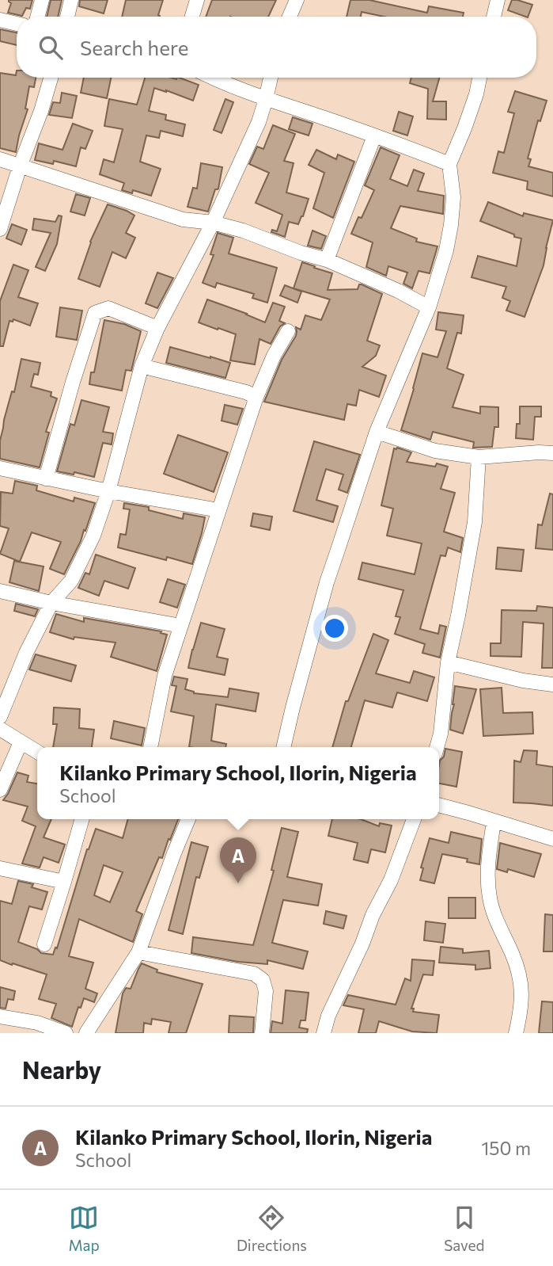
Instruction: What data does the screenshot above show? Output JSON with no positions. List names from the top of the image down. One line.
{"page":{"search":"Search here","popup":["Kilanko Primary School, Ilorin, Nigeria","School"],"pins":"A","heading":"Nearby","list":[{"mark":"A","name":"Kilanko Primary School, Ilorin, Nigeria","note":"School","value":"150 m"}],"nav":["Map","Directions","Saved"]}}
